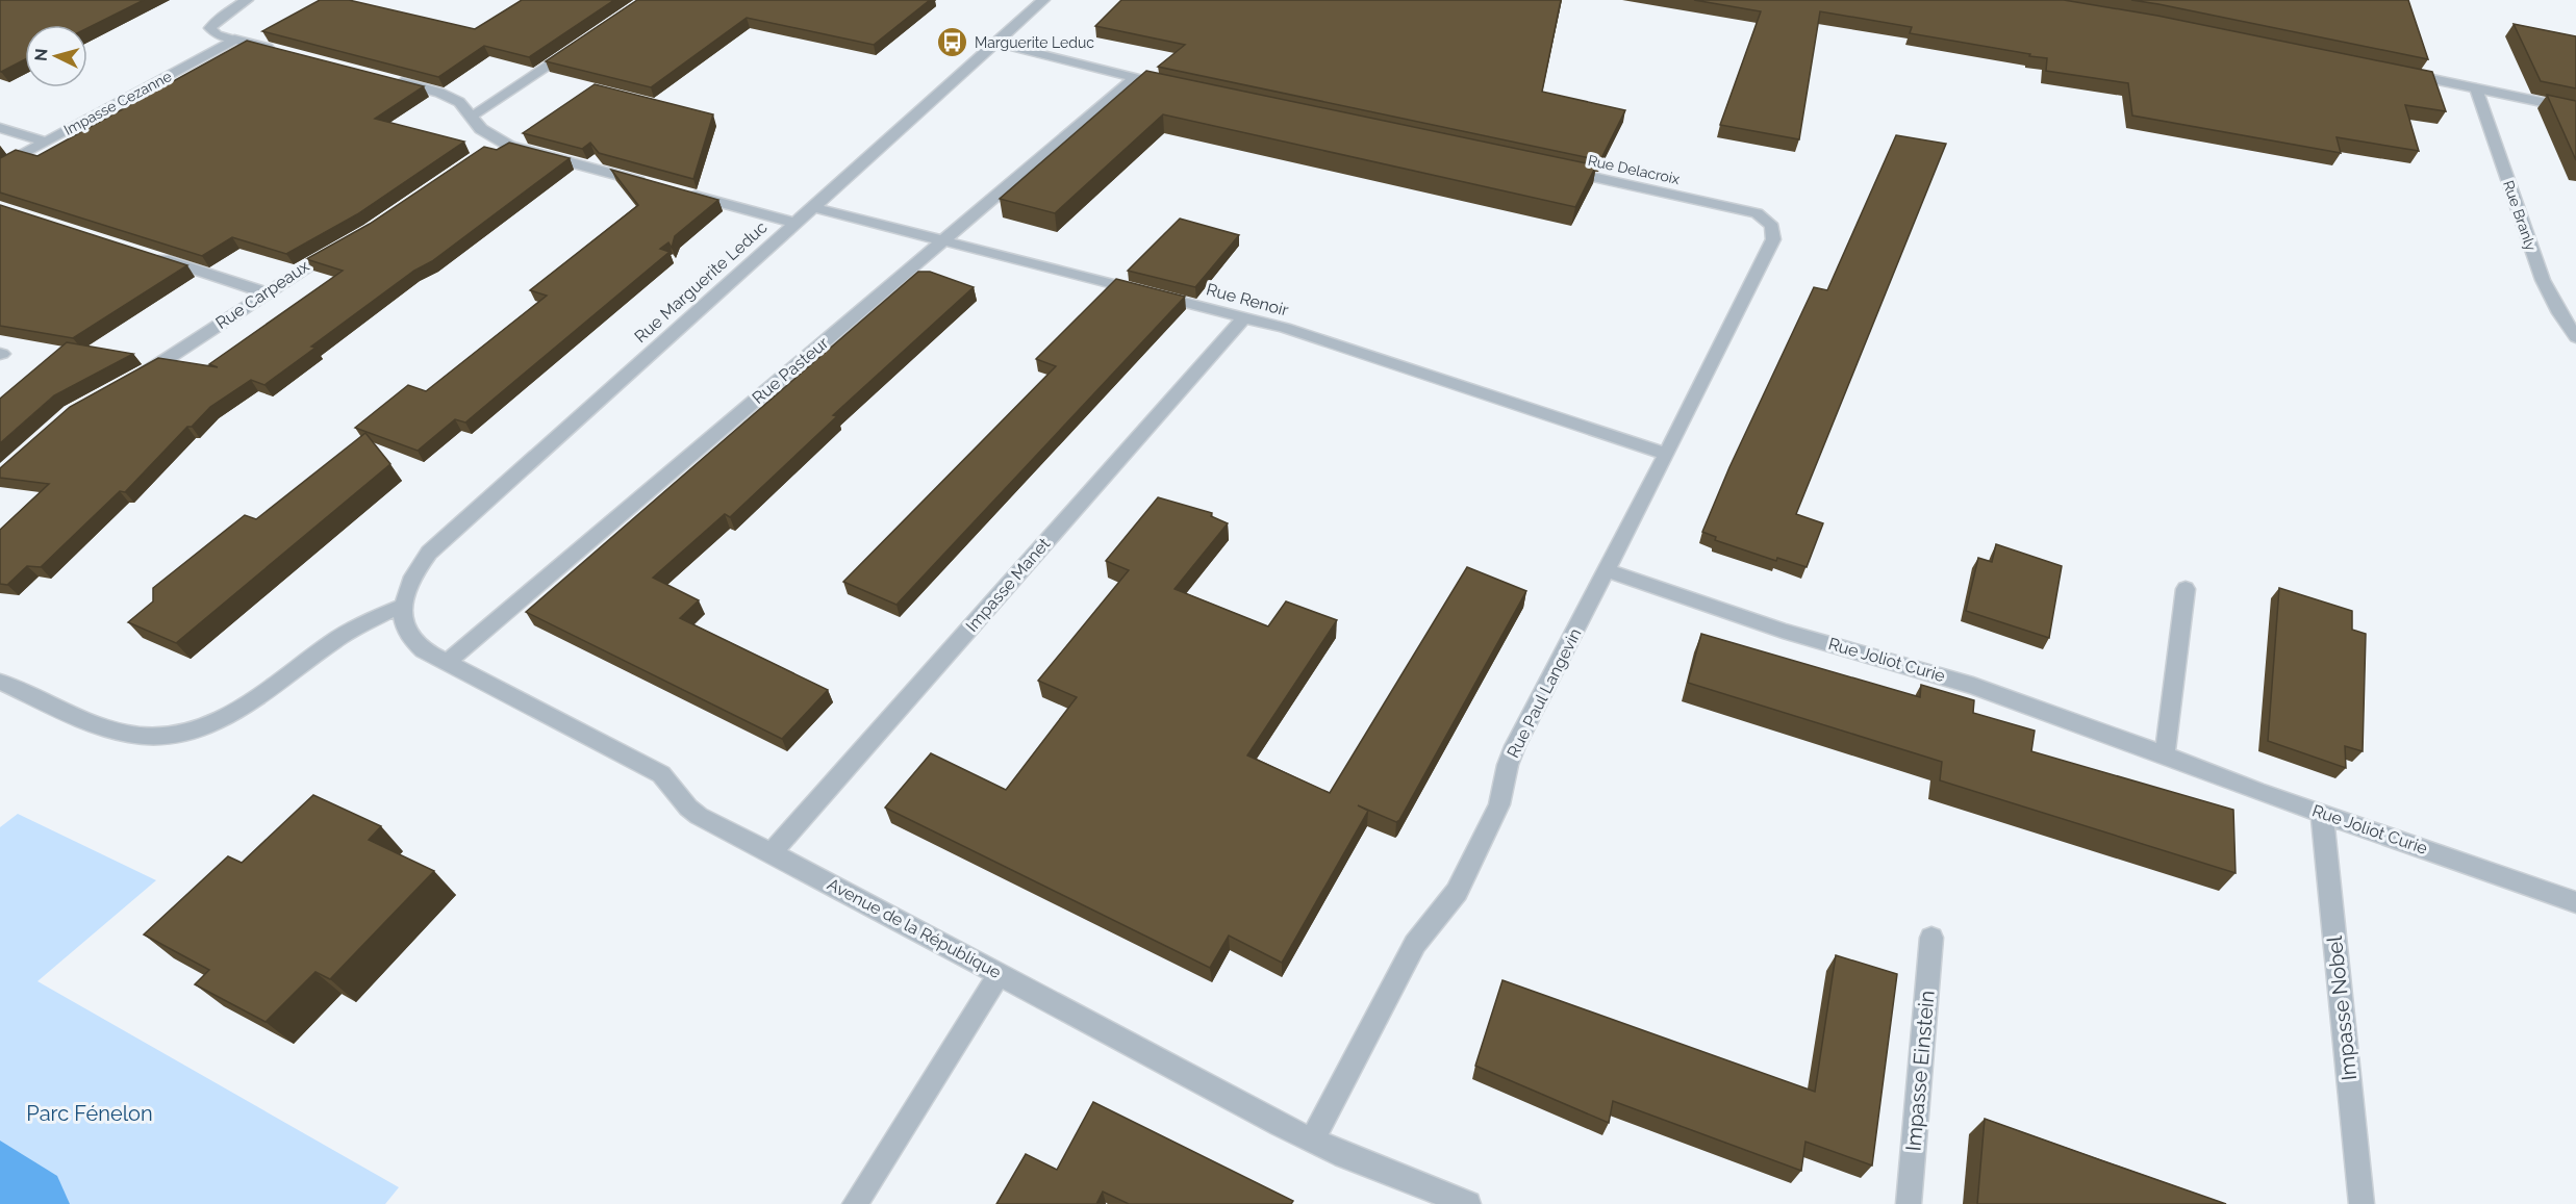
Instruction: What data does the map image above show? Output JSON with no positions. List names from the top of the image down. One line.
{"streets":{"street":["Impasse Cezanne","Rue Delacroix","Rue Branly","Rue Marguerite Leduc","Rue Carpeaux","Rue Renoir","Rue Pasteur","Impasse Manet","Rue Joliot Curie","Rue Paul Langevin","Avenue de la République","Impasse Nobel","Impasse Einstein"]},"crossings":[["Rue Delacroix","Rue Paul Langevin"],["Rue Marguerite Leduc","Rue Renoir"],["Rue Marguerite Leduc","Avenue de la République"],["Rue Renoir","Rue Pasteur"],["Rue Renoir","Impasse Manet"],["Rue Renoir","Rue Paul Langevin"],["Rue Pasteur","Avenue de la République"],["Impasse Manet","Avenue de la République"],["Rue Joliot Curie","Rue Paul Langevin"],["Rue Joliot Curie","Impasse Nobel"],["Rue Paul Langevin","Avenue de la République"]],"parks":["Parc Fénelon"],"places":{"bus stop":["Marguerite Leduc"]},"north":"left"}
